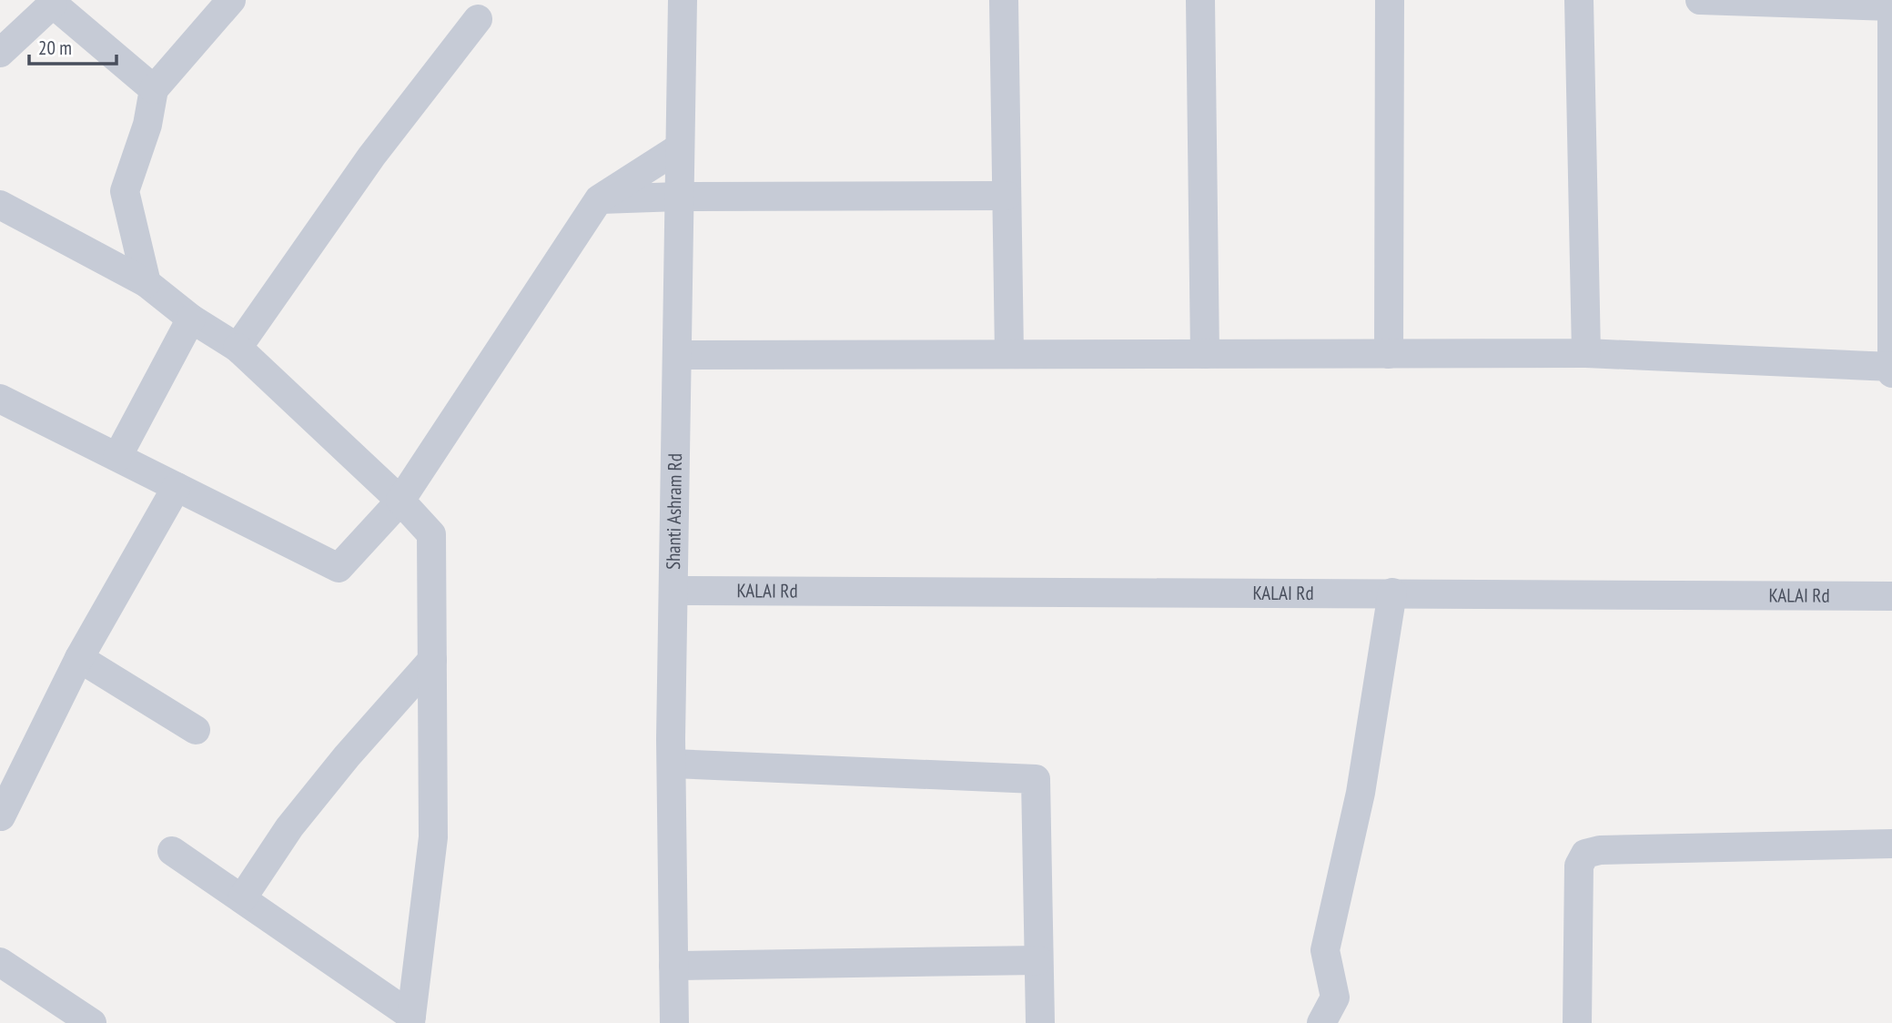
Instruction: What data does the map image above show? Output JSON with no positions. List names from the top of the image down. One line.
{"streets":{"street":["Shanti Ashram Rd","KALAI Rd"]},"crossings":[["Shanti Ashram Rd","KALAI Rd"]],"scale_bar":"20 m"}
